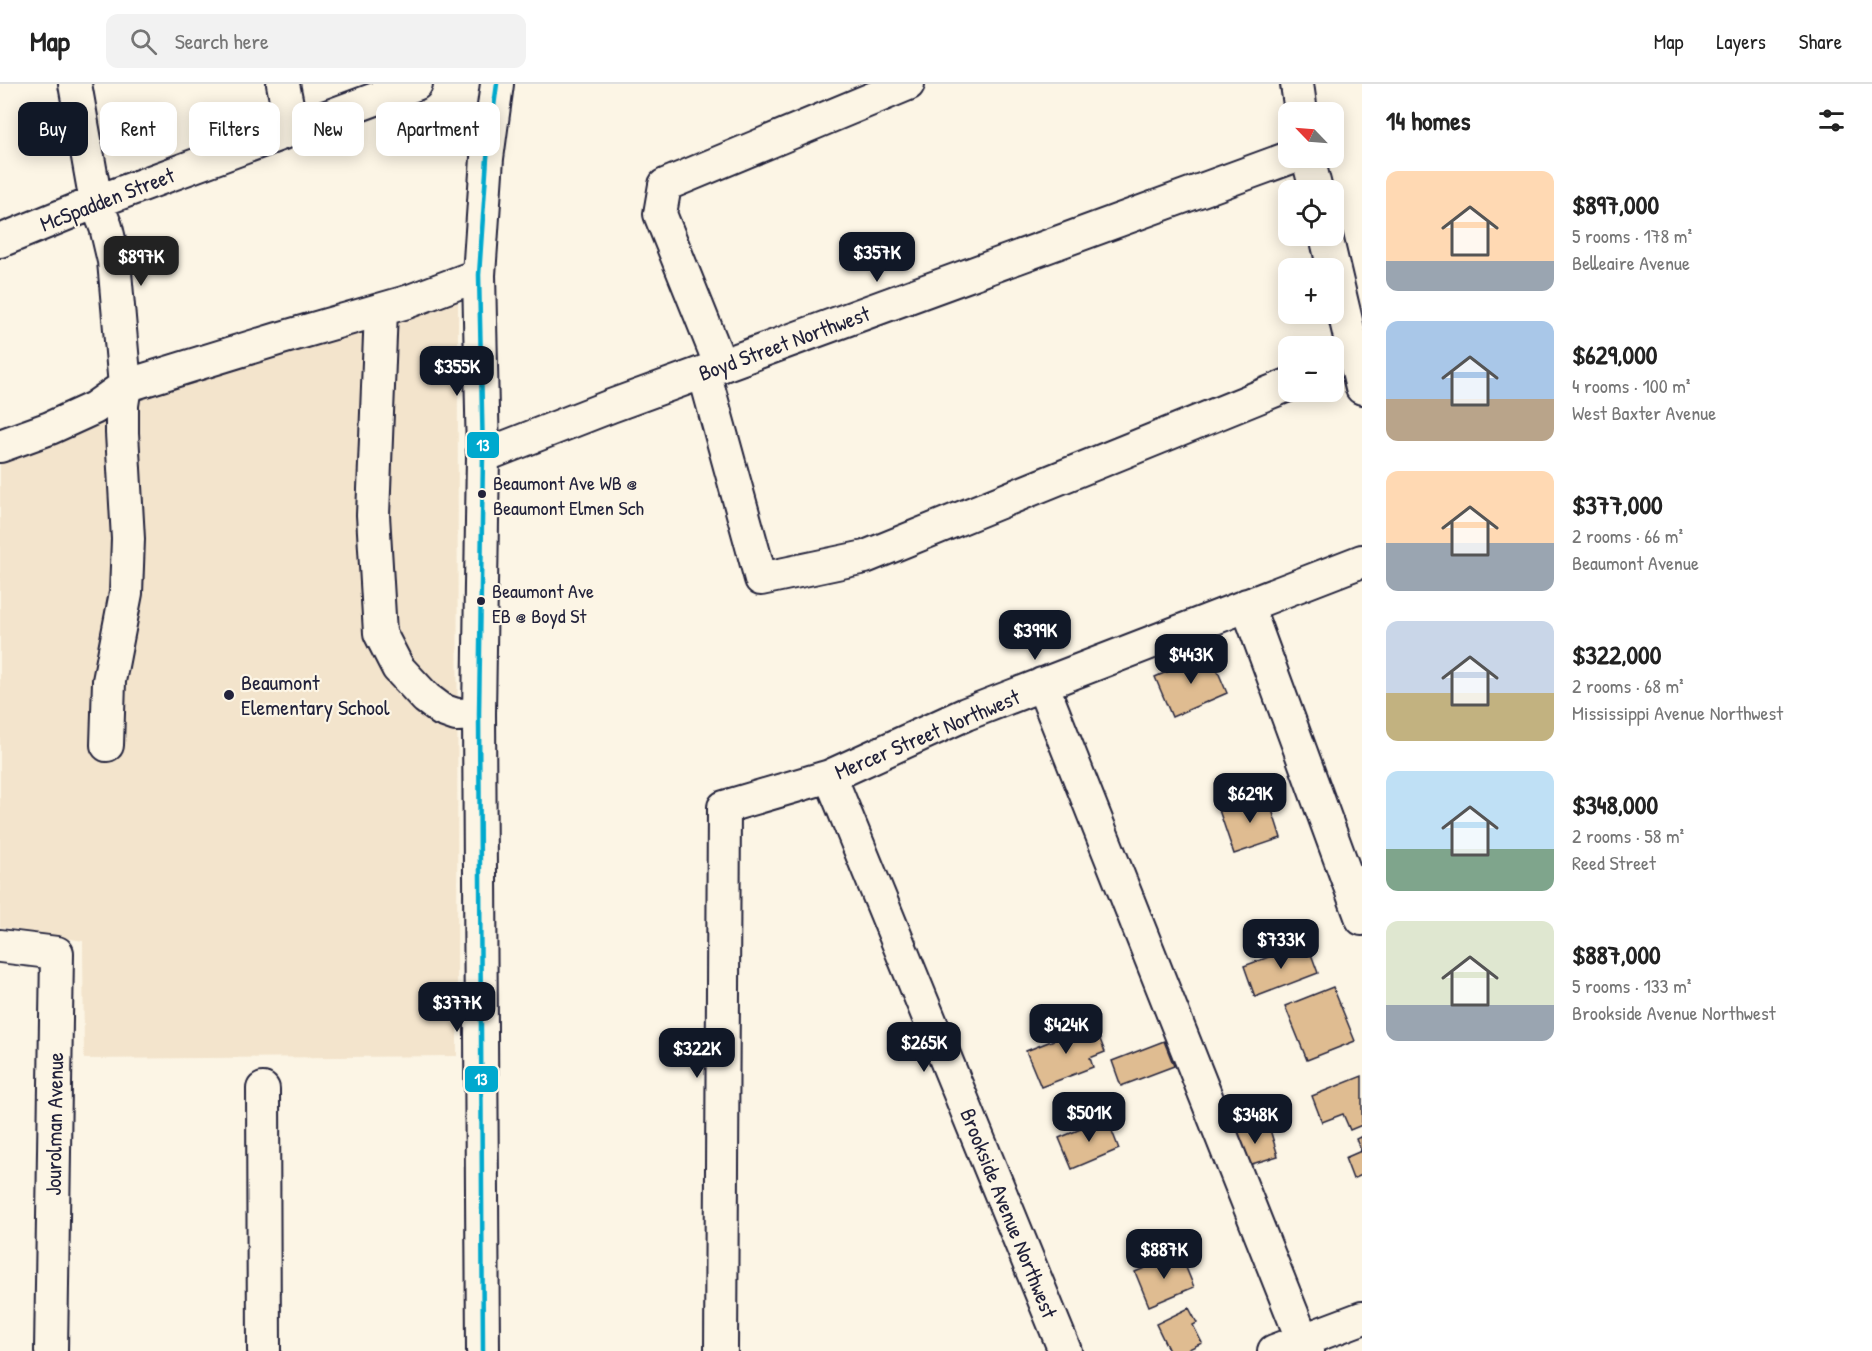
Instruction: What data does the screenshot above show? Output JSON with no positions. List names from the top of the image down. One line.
{"streets":{"street":["McSpadden Street","Boyd Street Northwest","Mercer Street Northwest","Jourolman Avenue","Brookside Avenue Northwest"]},"crossings":[["Mercer Street Northwest","Brookside Avenue Northwest"]],"places":["Beaumont Ave WB @ Beaumont Elmen Sch","Beaumont Ave EB @ Boyd St","Beaumont Elementary School"],"lines":["transit line 13"],"north":"top left","page":{"header":"Map","search":"Search here","nav":["Map","Layers","Share"],"heading":"14 homes","map_buttons":["+","−"],"chip":["Buy","Rent","Filters","New","Apartment"],"list":[{"name":"$897,000","note":"5 rooms · 178 m² · Belleaire Avenue"},{"name":"$629,000","note":"4 rooms · 100 m² · West Baxter Avenue"},{"name":"$377,000","note":"2 rooms · 66 m² · Beaumont Avenue"},{"name":"$322,000","note":"2 rooms · 68 m² · Mississippi Avenue Northwest"},{"name":"$348,000","note":"2 rooms · 58 m² · Reed Street"},{"name":"$887,000","note":"5 rooms · 133 m² · Brookside Avenue Northwest"}],"price":["$357K","$897K","$355K","$399K","$443K","$629K","$733K","$377K","$424K","$265K","$322K","$501K","$348K","$887K"]}}
